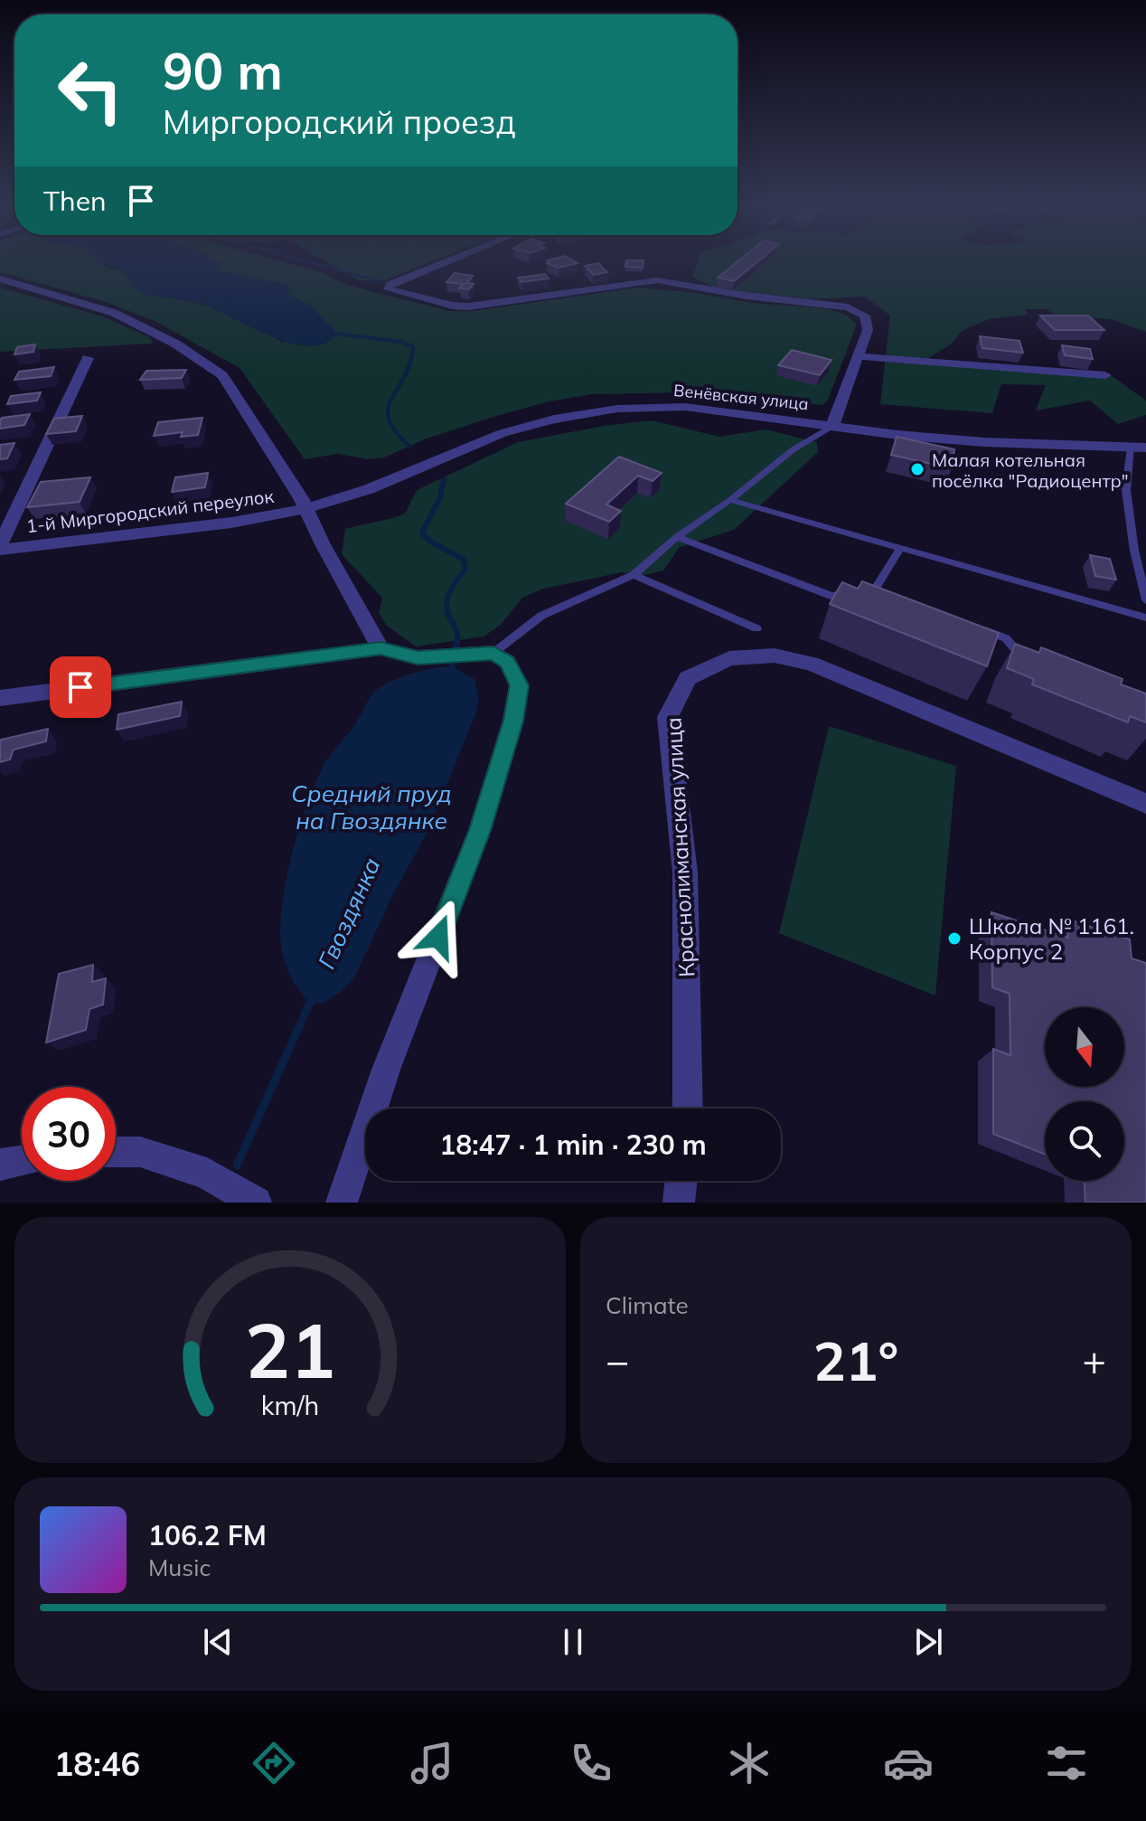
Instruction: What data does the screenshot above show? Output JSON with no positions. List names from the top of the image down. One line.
{"streets":{"street":["Венёвская улица","1-й Миргородский переулок","Краснолиманская улица"]},"crossings":[["Венёвская улица","1-й Миргородский переулок"]],"water":["Средний пруд на Гвоздянке","Гвоздянка"],"places":["Малая котельная посёлка \"Радиоцентр\"","Школа № 1161. Корпус 2"],"north":"bottom","page":{"turn":["90 m","Миргородский проезд"],"then":"Then","limit":"30","trip":"18:47 · 1 min · 230 m","tile":"Climate","heat":["−","21°","+"],"song":["106.2 FM","Music"],"tabs":"18:46","gauge":["21","km/h"]}}
